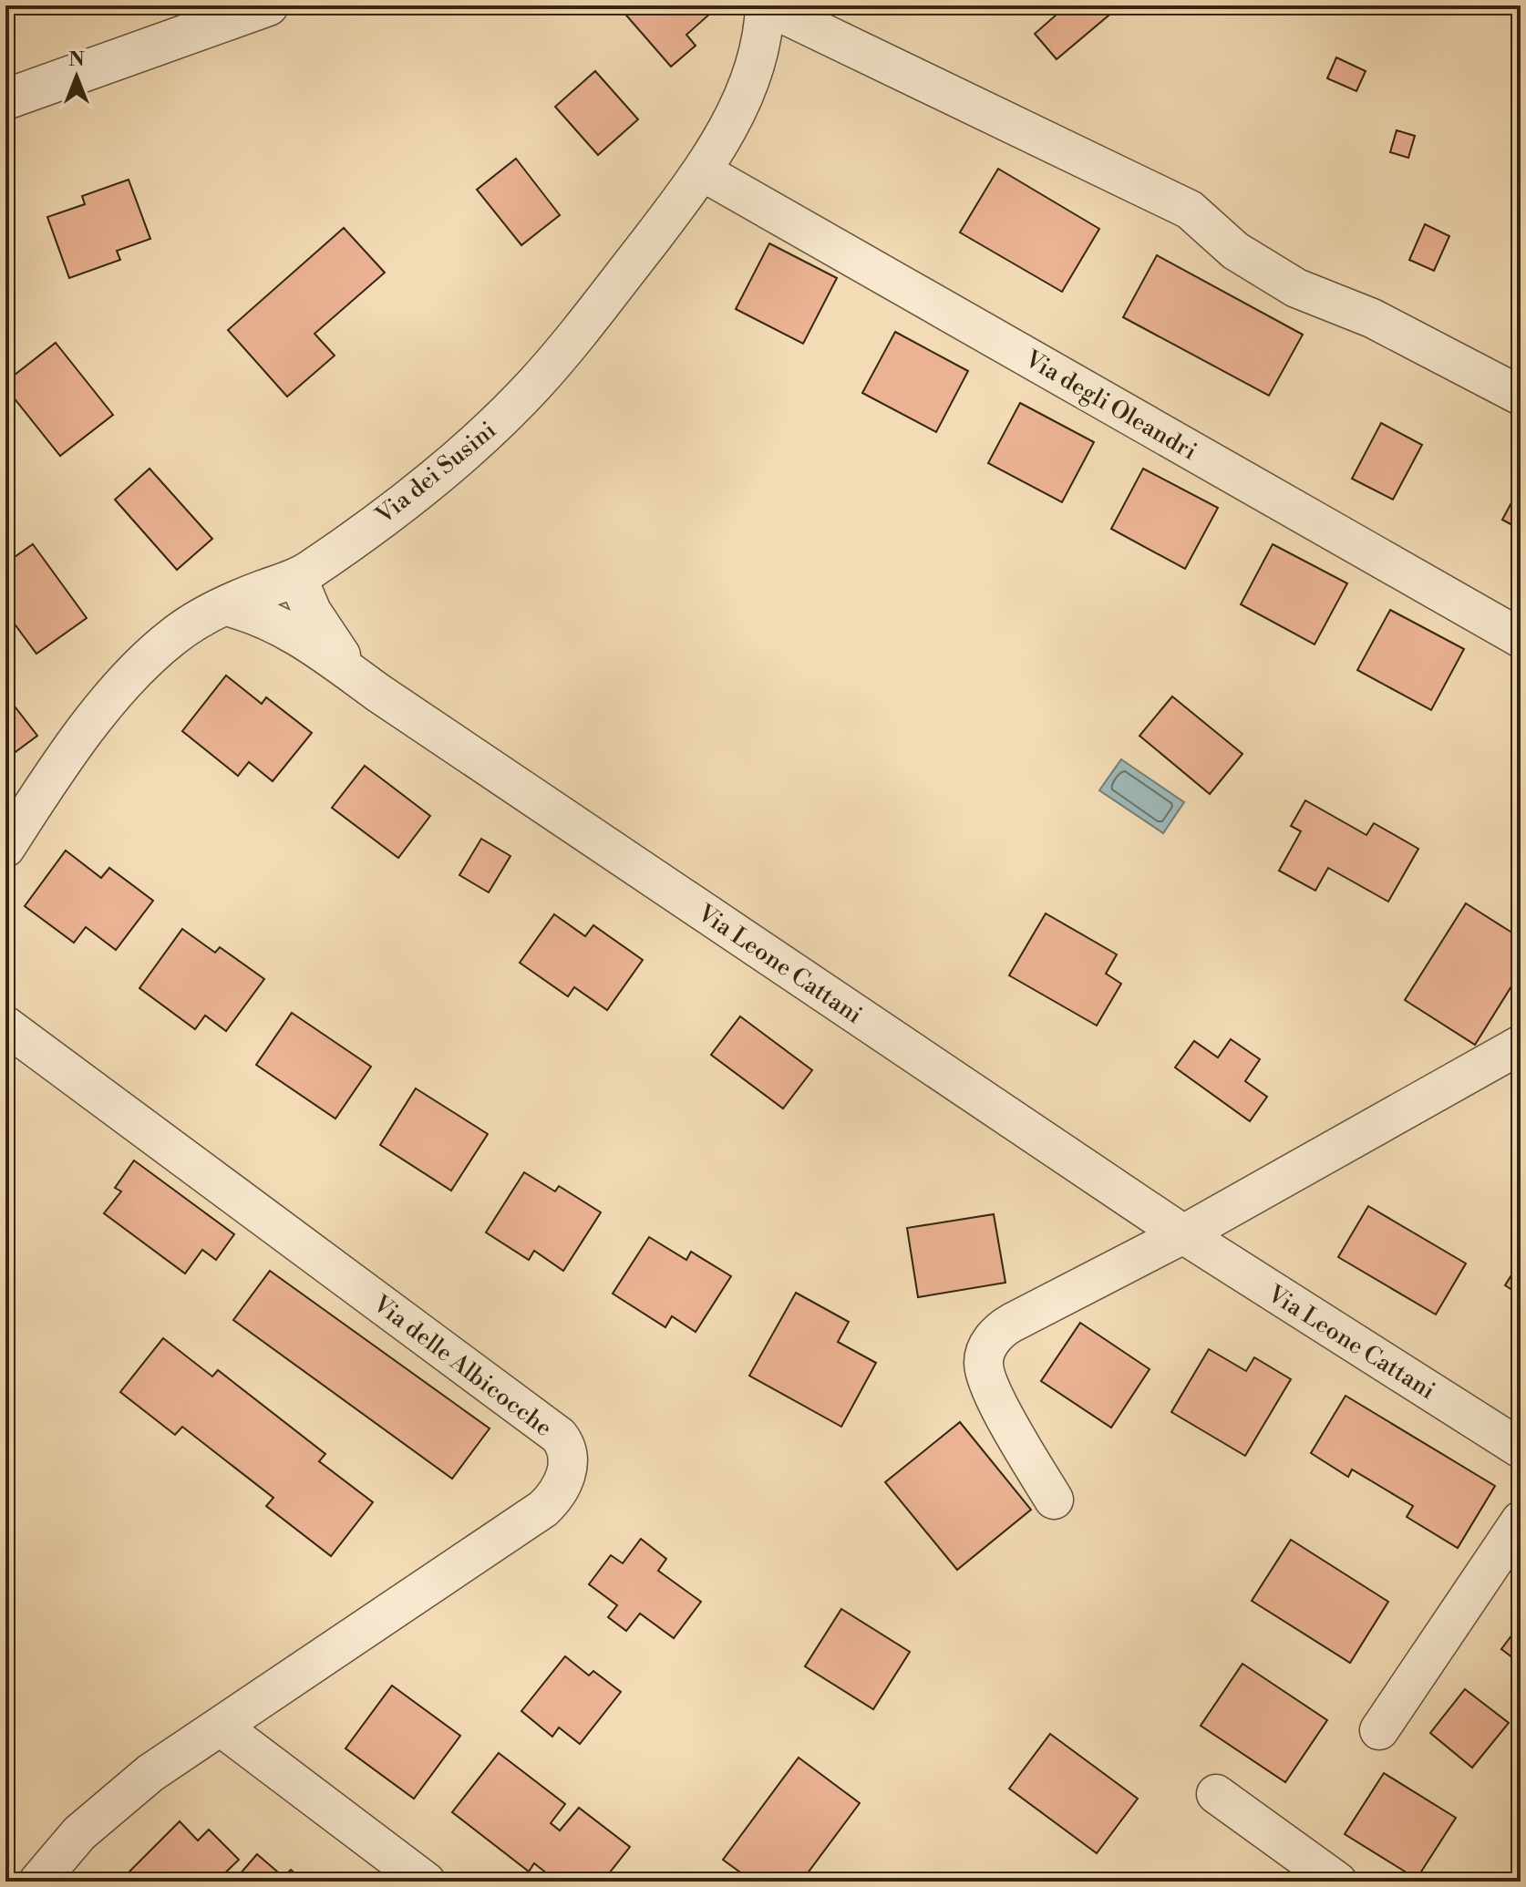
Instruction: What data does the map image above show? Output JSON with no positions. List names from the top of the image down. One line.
{"streets":{"street":["Via degli Oleandri","Via dei Susini","Via Leone Cattani","Via delle Albicocche"]},"crossings":[["Via degli Oleandri","Via dei Susini"],["Via dei Susini","Via Leone Cattani"]],"north":"top"}
